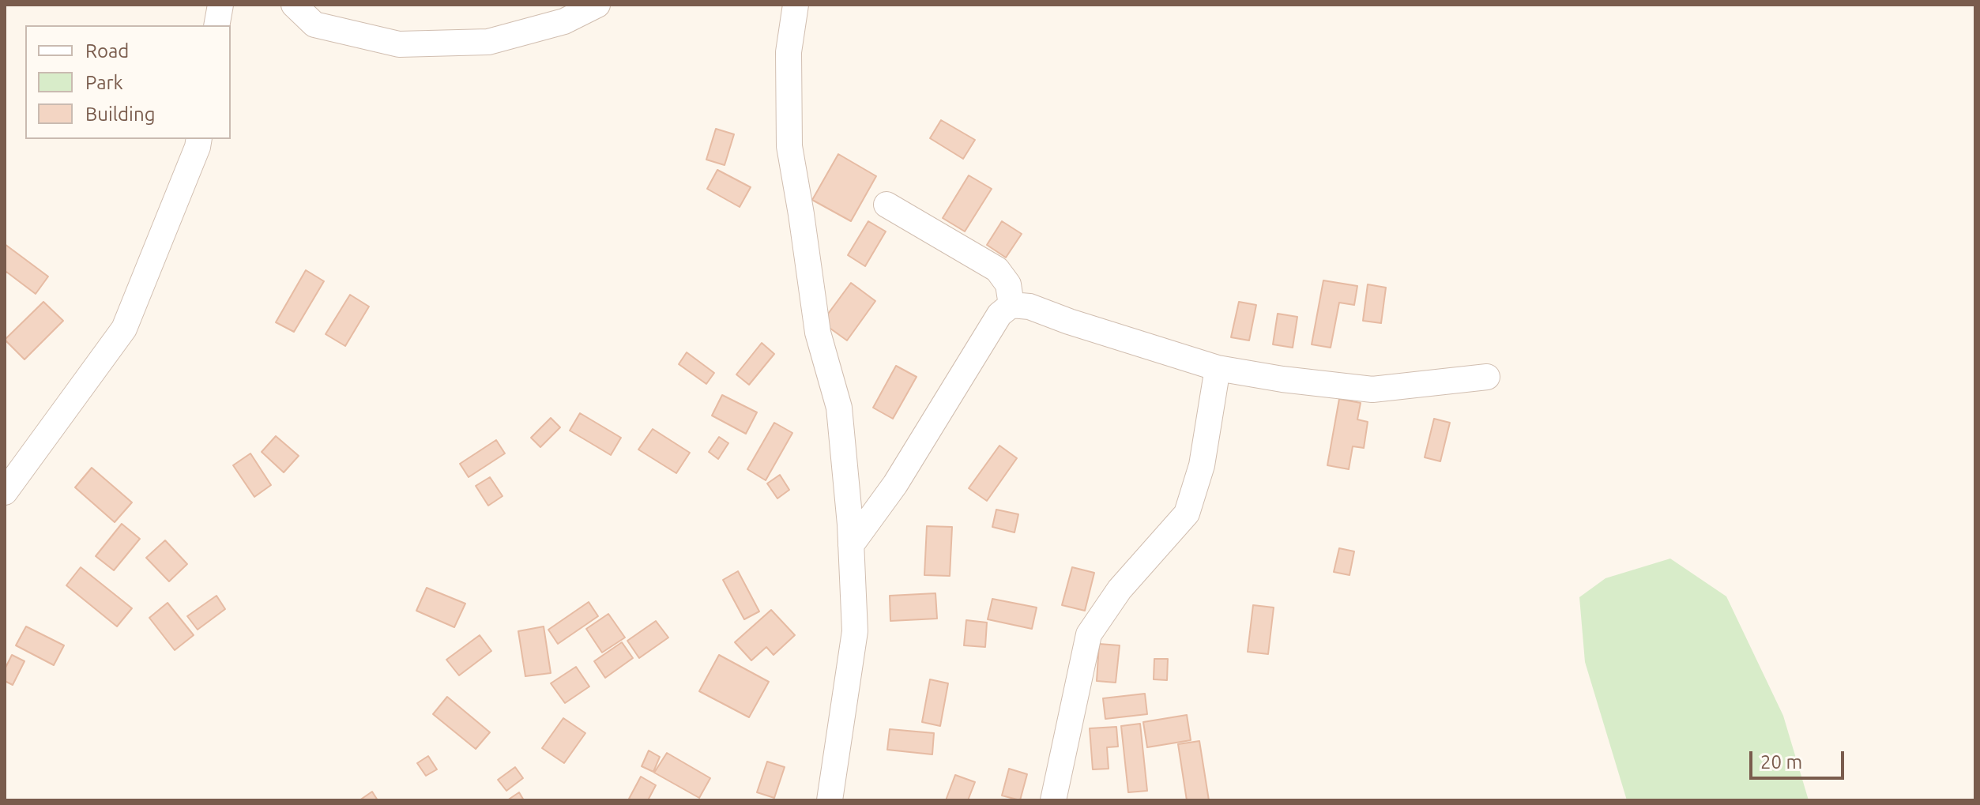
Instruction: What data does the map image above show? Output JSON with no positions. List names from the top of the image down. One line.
{"legend":["Road","Park","Building"],"scale_bar":"20 m"}
